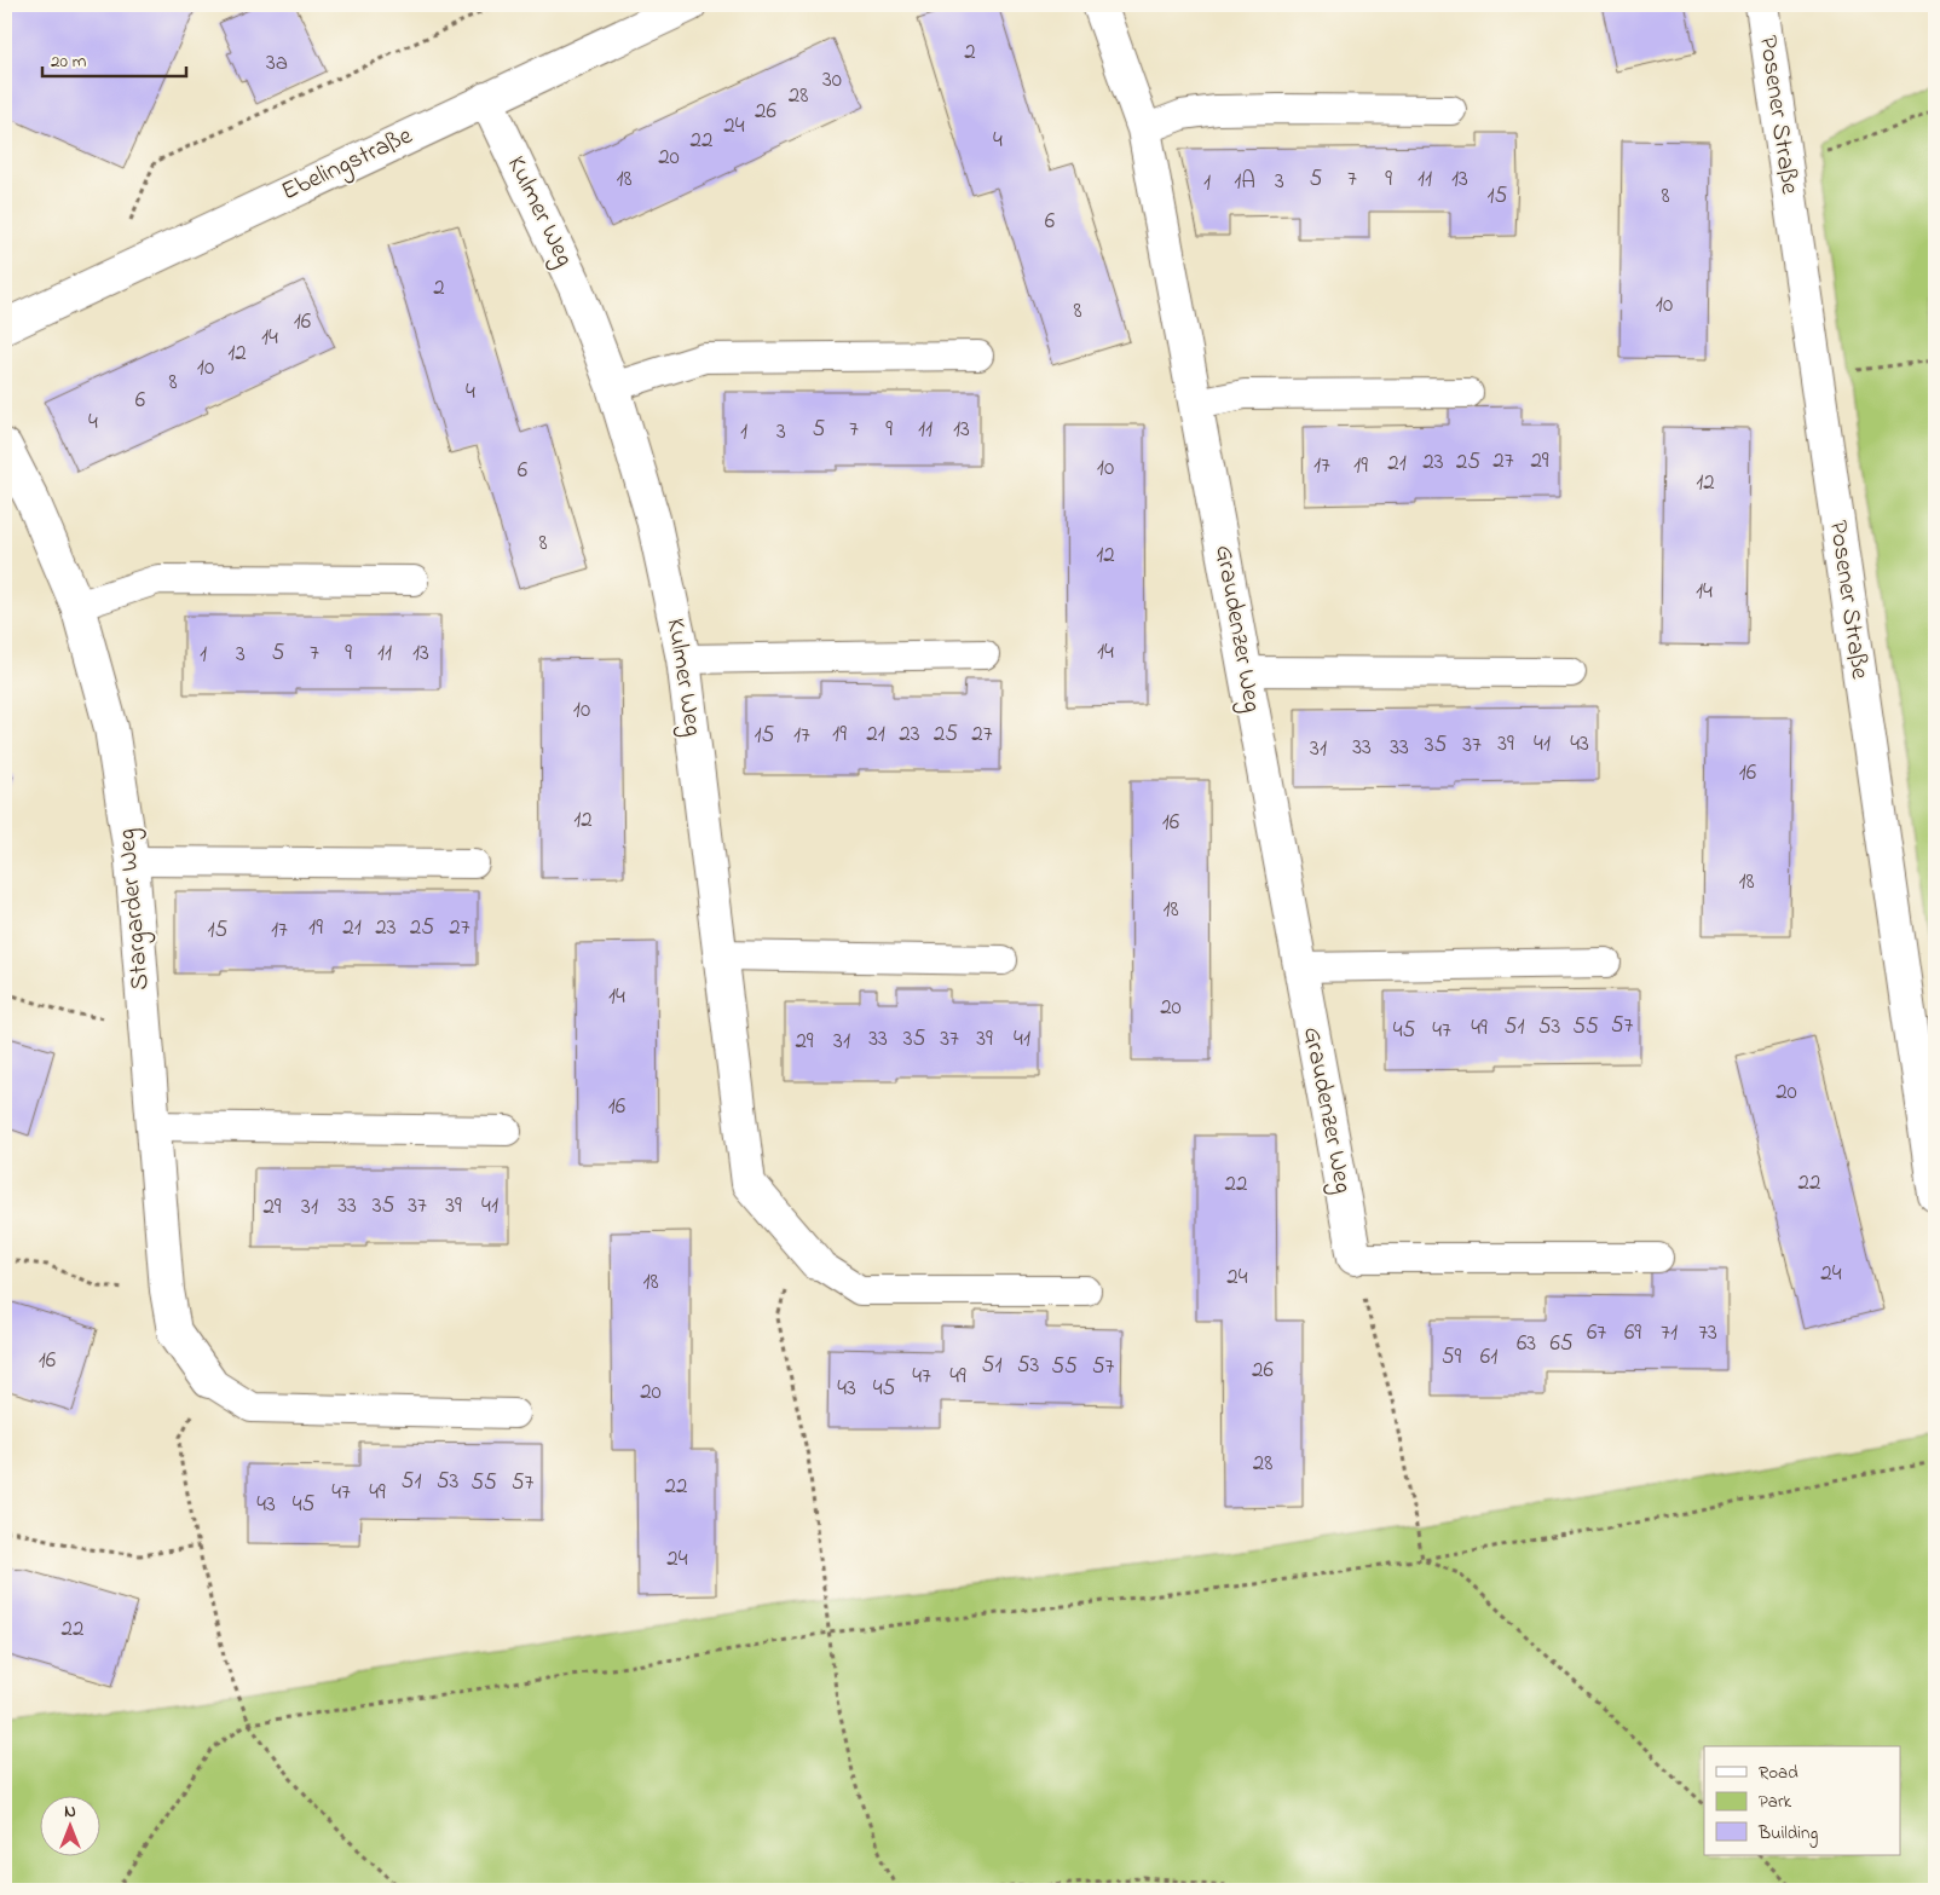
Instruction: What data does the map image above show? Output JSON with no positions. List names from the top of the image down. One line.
{"streets":{"street":["Posener Straße","Ebelingstraße","Kulmer Weg","Graudenzer Weg","Stargarder Weg"]},"crossings":[["Ebelingstraße","Kulmer Weg"]],"house_numbers":["2","3a","30","28","26","24","22","4","20","18","5","7","9","11","13","1A","3","1","15","8","6","2","10","8","16","14","12","10","8","4","6","4","5","7","9","11","13","1","3","27","29","23","25","21","17","19","10","6","12","8","12","14","14","5","7","9","11","13","1","3","10","19","21","23","25","27","15","17","39","41","43","35","37","33","33","31","16","12","16","18","18","19","21","23","25","27","15","17","14","20","57","51","53","55","49","45","47","33","35","37","39","41","29","31","20","16","22","22","33","35","37","39","41","29","31","24","24","18","67","69","71","73","63","65","59","61","16","51","53","55","57","26","47","49","43","45","20","28","51","53","55","57","22","47","49","43","45","24","22"],"legend":["Road","Park","Building"],"scale_bar":"20 m","north":"top"}
